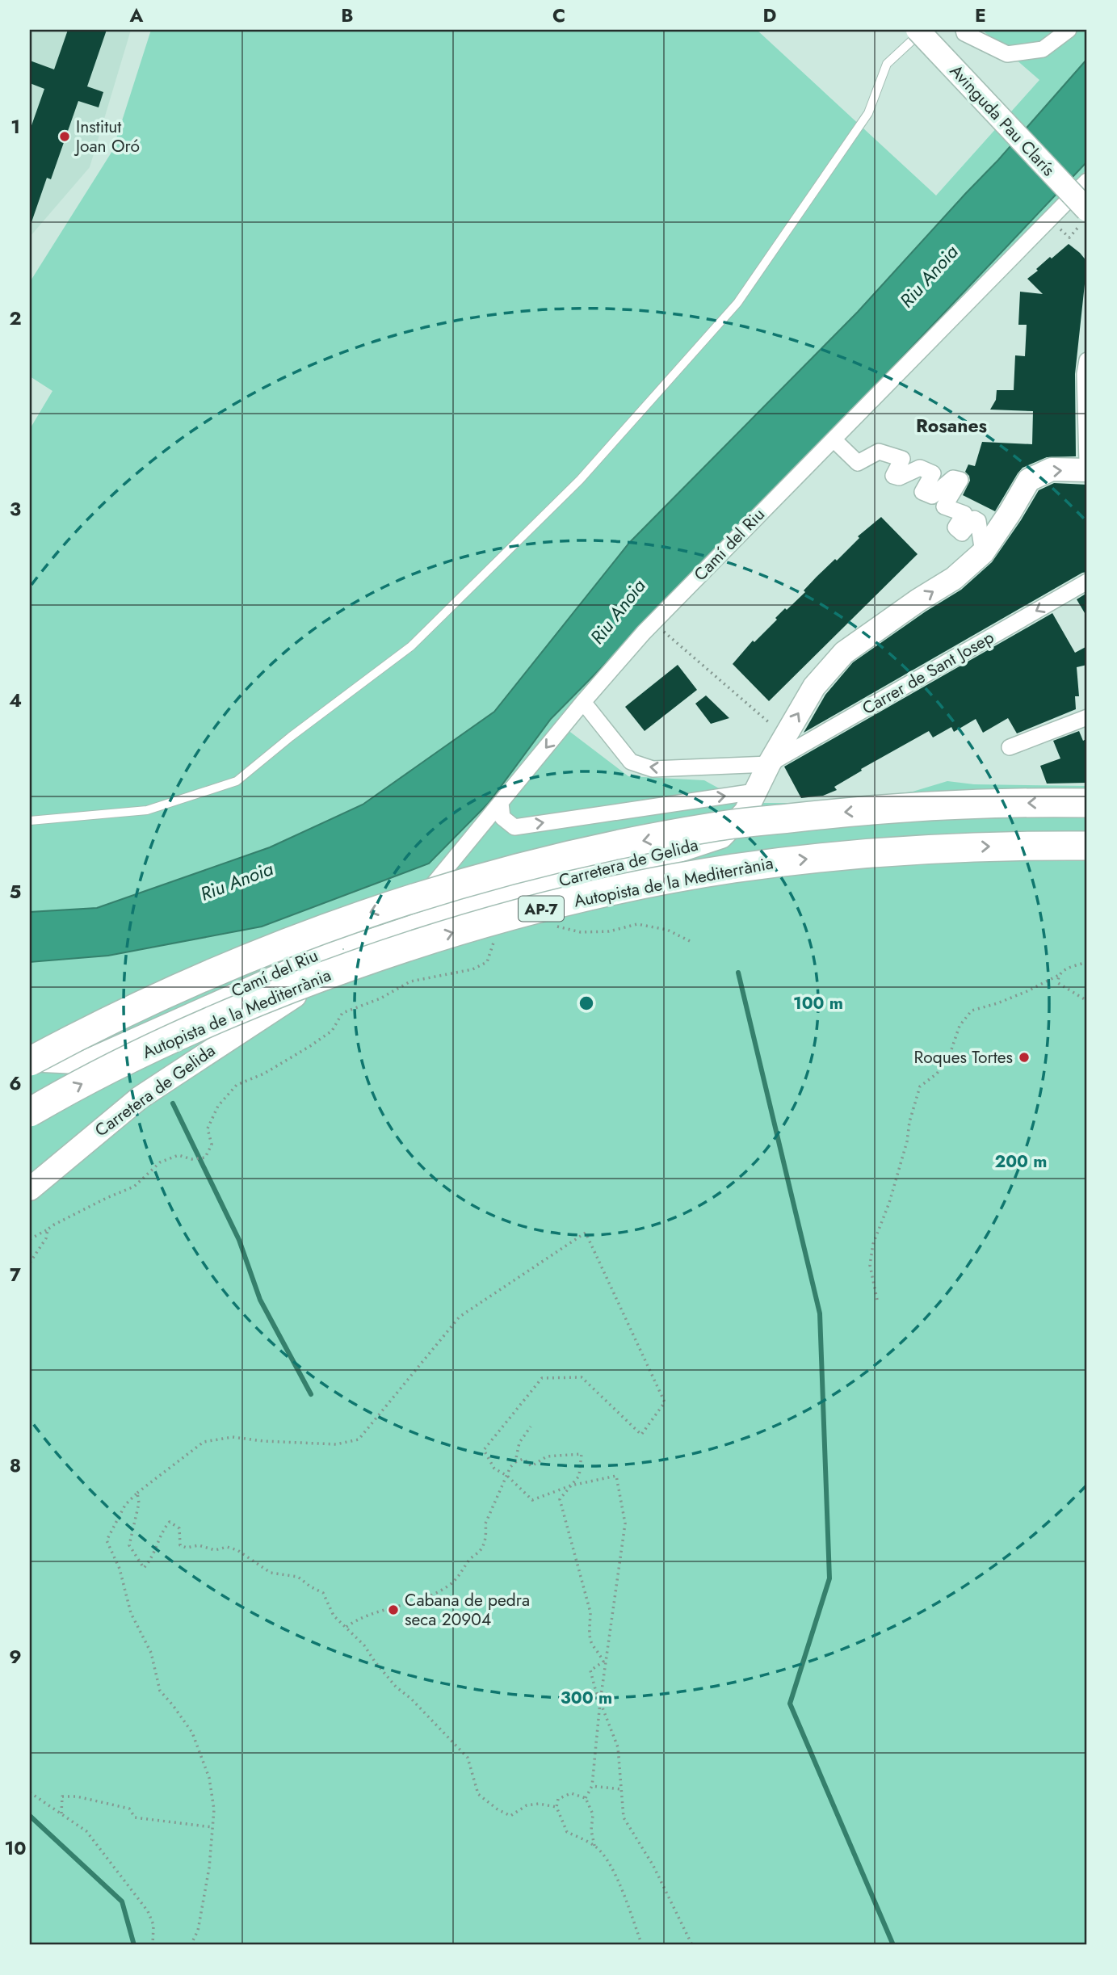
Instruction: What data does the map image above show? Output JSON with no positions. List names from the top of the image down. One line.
{"streets":{"highway":["Autopista de la Mediterrània","AP-7"],"street":["Avinguda Pau Clarís","Camí del Riu","Carrer de Sant Josep","Carretera de Gelida"]},"crossings":[["Camí del Riu","Carretera de Gelida"],["Carrer de Sant Josep","Carretera de Gelida"]],"one_way":["Carrer de Sant Josep"],"districts":["Rosanes"],"water":["Riu Anoia"],"places":["Institut Joan Oró","Roques Tortes","Cabana de pedra seca 20904"],"grid":{"columns":["A","B","C","D","E"],"rows":["1","2","3","4","5","6","7","8","9","10"]},"rings":["100 m","200 m","300 m"]}
